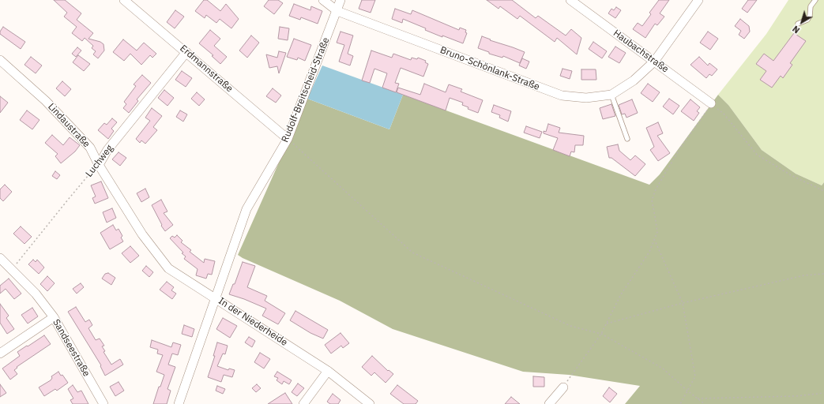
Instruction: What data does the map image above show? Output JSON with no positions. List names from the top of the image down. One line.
{"streets":{"street":["Haubachstraße","Erdmannstraße","Bruno-Schönlank-Straße","Rudolf-Breitscheid-Straße","Lindaustraße","Luchweg","In der Niederheide","Sandseestraße"]},"crossings":[["Haubachstraße","Bruno-Schönlank-Straße"],["Erdmannstraße","Rudolf-Breitscheid-Straße"],["Erdmannstraße","Luchweg"],["Bruno-Schönlank-Straße","Rudolf-Breitscheid-Straße"],["Rudolf-Breitscheid-Straße","In der Niederheide"],["Lindaustraße","Luchweg"],["Lindaustraße","In der Niederheide"],["Luchweg","Sandseestraße"]],"north":"bottom left"}
